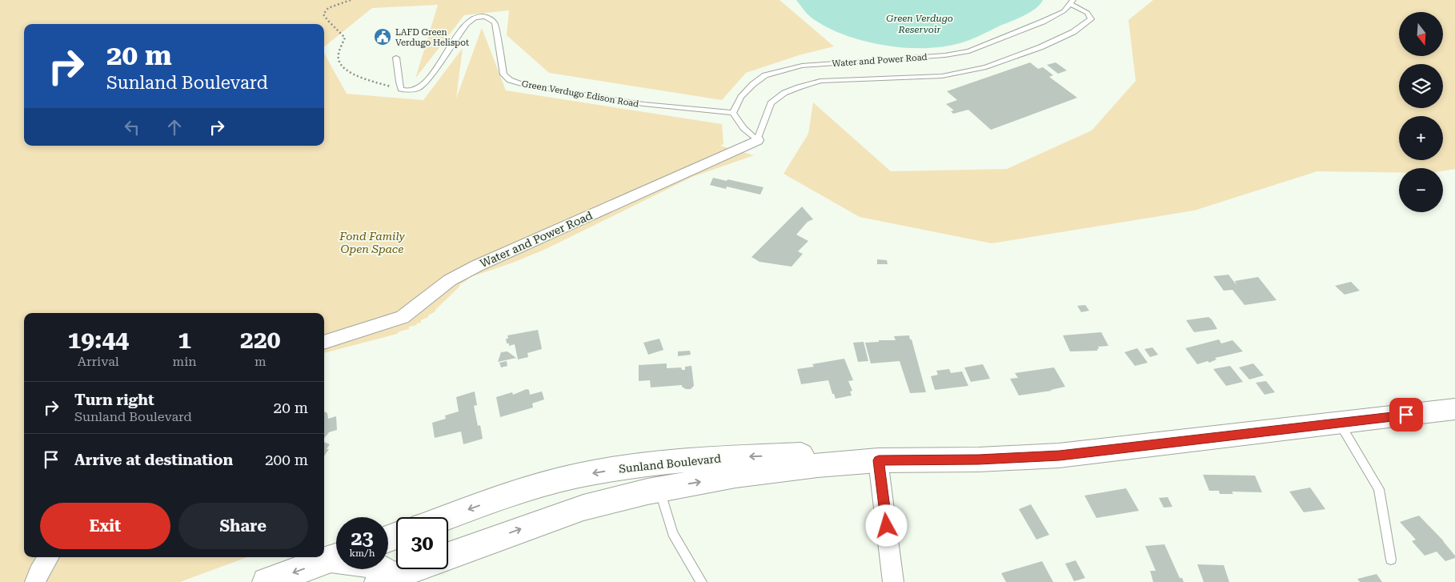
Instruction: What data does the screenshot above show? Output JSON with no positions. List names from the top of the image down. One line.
{"streets":{"main road":["Sunland Boulevard"],"street":["Water and Power Road"],"lane":["Green Verdugo Edison Road"]},"crossings":[["Water and Power Road","Green Verdugo Edison Road"]],"water":["Green Verdugo Reservoir"],"parks":["Fond Family Open Space"],"places":{"public building":["LAFD Green Verdugo Helispot"]},"north":"bottom","page":{"map_buttons":["+","−"],"turn":["20 m","Sunland Boulevard"],"eta":["19:44","Arrival","1","min","220","m"],"list":[{"name":"Turn right","note":"Sunland Boulevard","value":"20 m"},{"name":"Arrive at destination","value":"200 m"}],"buttons":["Exit","Share"],"speed":"23 km/h","limit":"30"}}
